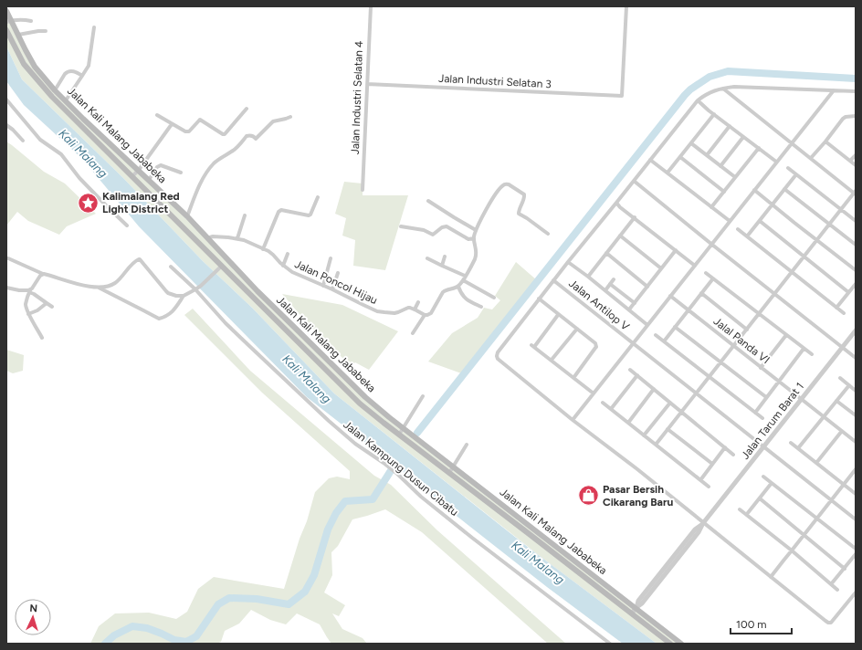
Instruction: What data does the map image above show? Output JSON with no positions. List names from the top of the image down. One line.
{"streets":{"main road":["Jalan Kali Malang Jababeka"],"street":["Jalan Industri Selatan 3","Jalan Industri Selatan 4","Jalan Poncol Hijau","Jalan Antilop V","Jalal Panda VI","Jalan Tarum Barat 1","Jalan Kampung Dusun Cibatu"]},"crossings":[["Jalan Industri Selatan 3","Jalan Industri Selatan 4"],["Jalan Kali Malang Jababeka","Jalan Poncol Hijau"],["Jalan Kali Malang Jababeka","Jalan Tarum Barat 1"],["Jalan Antilop V","Jalan Tarum Barat 1"],["Jalal Panda VI","Jalan Tarum Barat 1"]],"water":["Kali Malang"],"places":{"place":["Kalimalang Red Light District"],"shop":["Pasar Bersih Cikarang Baru"]},"scale_bar":"100 m","north":"top"}
